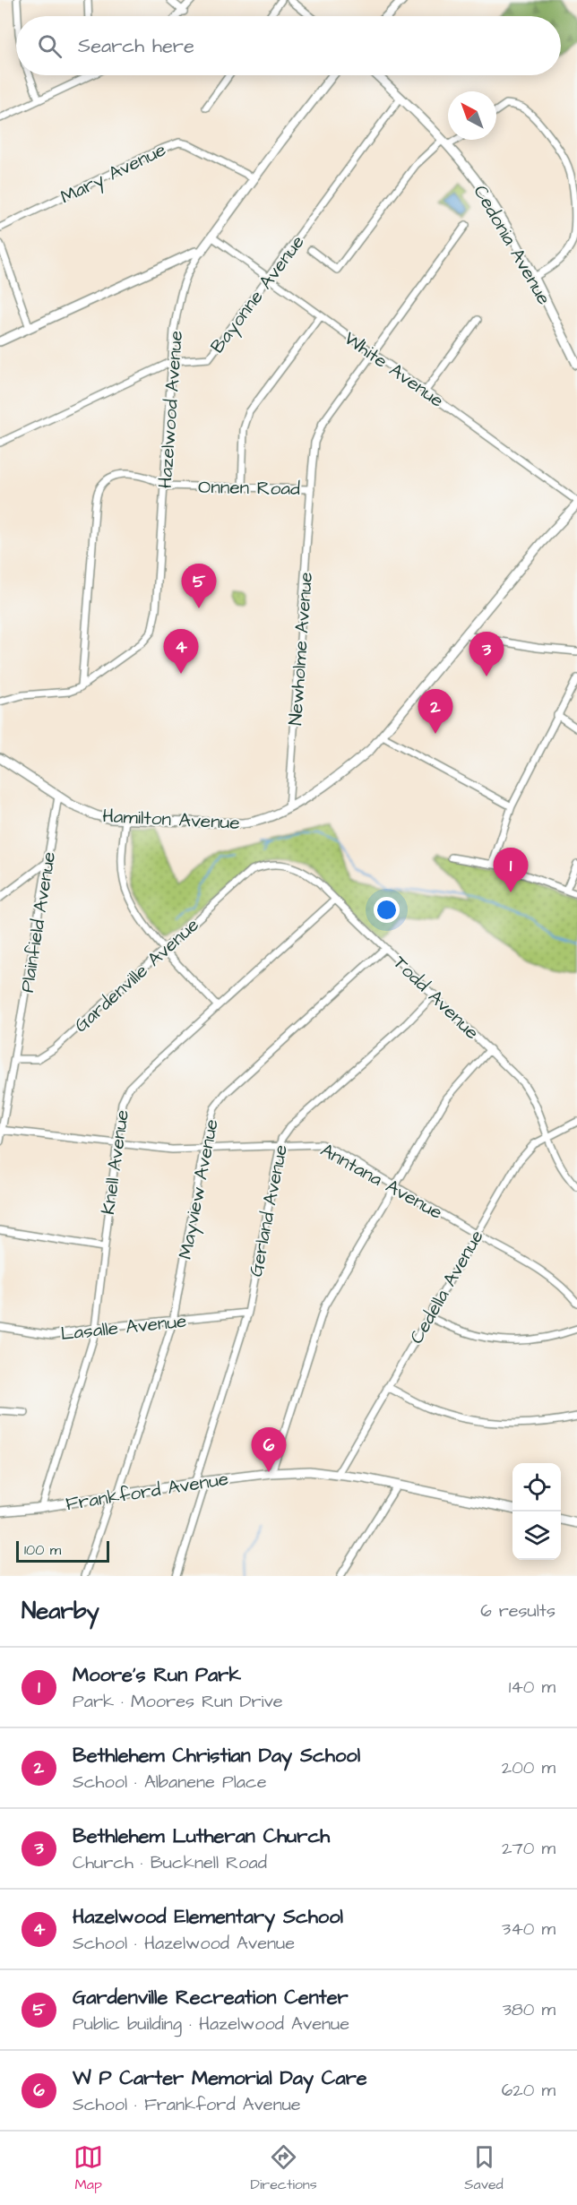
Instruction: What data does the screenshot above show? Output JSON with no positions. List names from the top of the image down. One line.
{"streets":{"street":["Mary Avenue","Cedonia Avenue","Bayonne Avenue","White Avenue","Hazelwood Avenue","Onnen Road","Newholme Avenue","Hamilton Avenue","Plainfield Avenue","Gardenville Avenue","Todd Avenue","Knell Avenue","Anntana Avenue","Mayview Avenue","Gerland Avenue","Cedella Avenue","Lasalle Avenue","Frankford Avenue"]},"crossings":[["Mary Avenue","Hazelwood Avenue"],["Cedonia Avenue","Bayonne Avenue"],["Bayonne Avenue","White Avenue"],["Bayonne Avenue","Hazelwood Avenue"],["White Avenue","Hazelwood Avenue"],["White Avenue","Newholme Avenue"],["White Avenue","Hamilton Avenue"],["Hazelwood Avenue","Onnen Road"],["Onnen Road","Newholme Avenue"],["Newholme Avenue","Hamilton Avenue"],["Hamilton Avenue","Plainfield Avenue"],["Plainfield Avenue","Gardenville Avenue"],["Plainfield Avenue","Anntana Avenue"],["Gardenville Avenue","Todd Avenue"],["Todd Avenue","Knell Avenue"],["Todd Avenue","Mayview Avenue"],["Todd Avenue","Gerland Avenue"],["Todd Avenue","Cedella Avenue"],["Knell Avenue","Anntana Avenue"],["Knell Avenue","Lasalle Avenue"],["Knell Avenue","Frankford Avenue"],["Anntana Avenue","Mayview Avenue"],["Anntana Avenue","Gerland Avenue"],["Anntana Avenue","Cedella Avenue"],["Mayview Avenue","Lasalle Avenue"],["Mayview Avenue","Frankford Avenue"],["Gerland Avenue","Lasalle Avenue"],["Gerland Avenue","Frankford Avenue"],["Cedella Avenue","Frankford Avenue"]],"scale_bar":"100 m","north":"top left","page":{"search":"Search here","pins":["5","4","3","2","1","6"],"scale":"100 m","heading":["Nearby","6 results"],"list":[{"mark":"1","name":"Moore's Run Park","note":"Park · Moores Run Drive","value":"140 m"},{"mark":"2","name":"Bethlehem Christian Day School","note":"School · Albanene Place","value":"200 m"},{"mark":"3","name":"Bethlehem Lutheran Church","note":"Church · Bucknell Road","value":"270 m"},{"mark":"4","name":"Hazelwood Elementary School","note":"School · Hazelwood Avenue","value":"340 m"},{"mark":"5","name":"Gardenville Recreation Center","note":"Public building · Hazelwood Avenue","value":"380 m"},{"mark":"6","name":"W P Carter Memorial Day Care","note":"School · Frankford Avenue","value":"620 m"}],"nav":["Map","Directions","Saved"]}}
